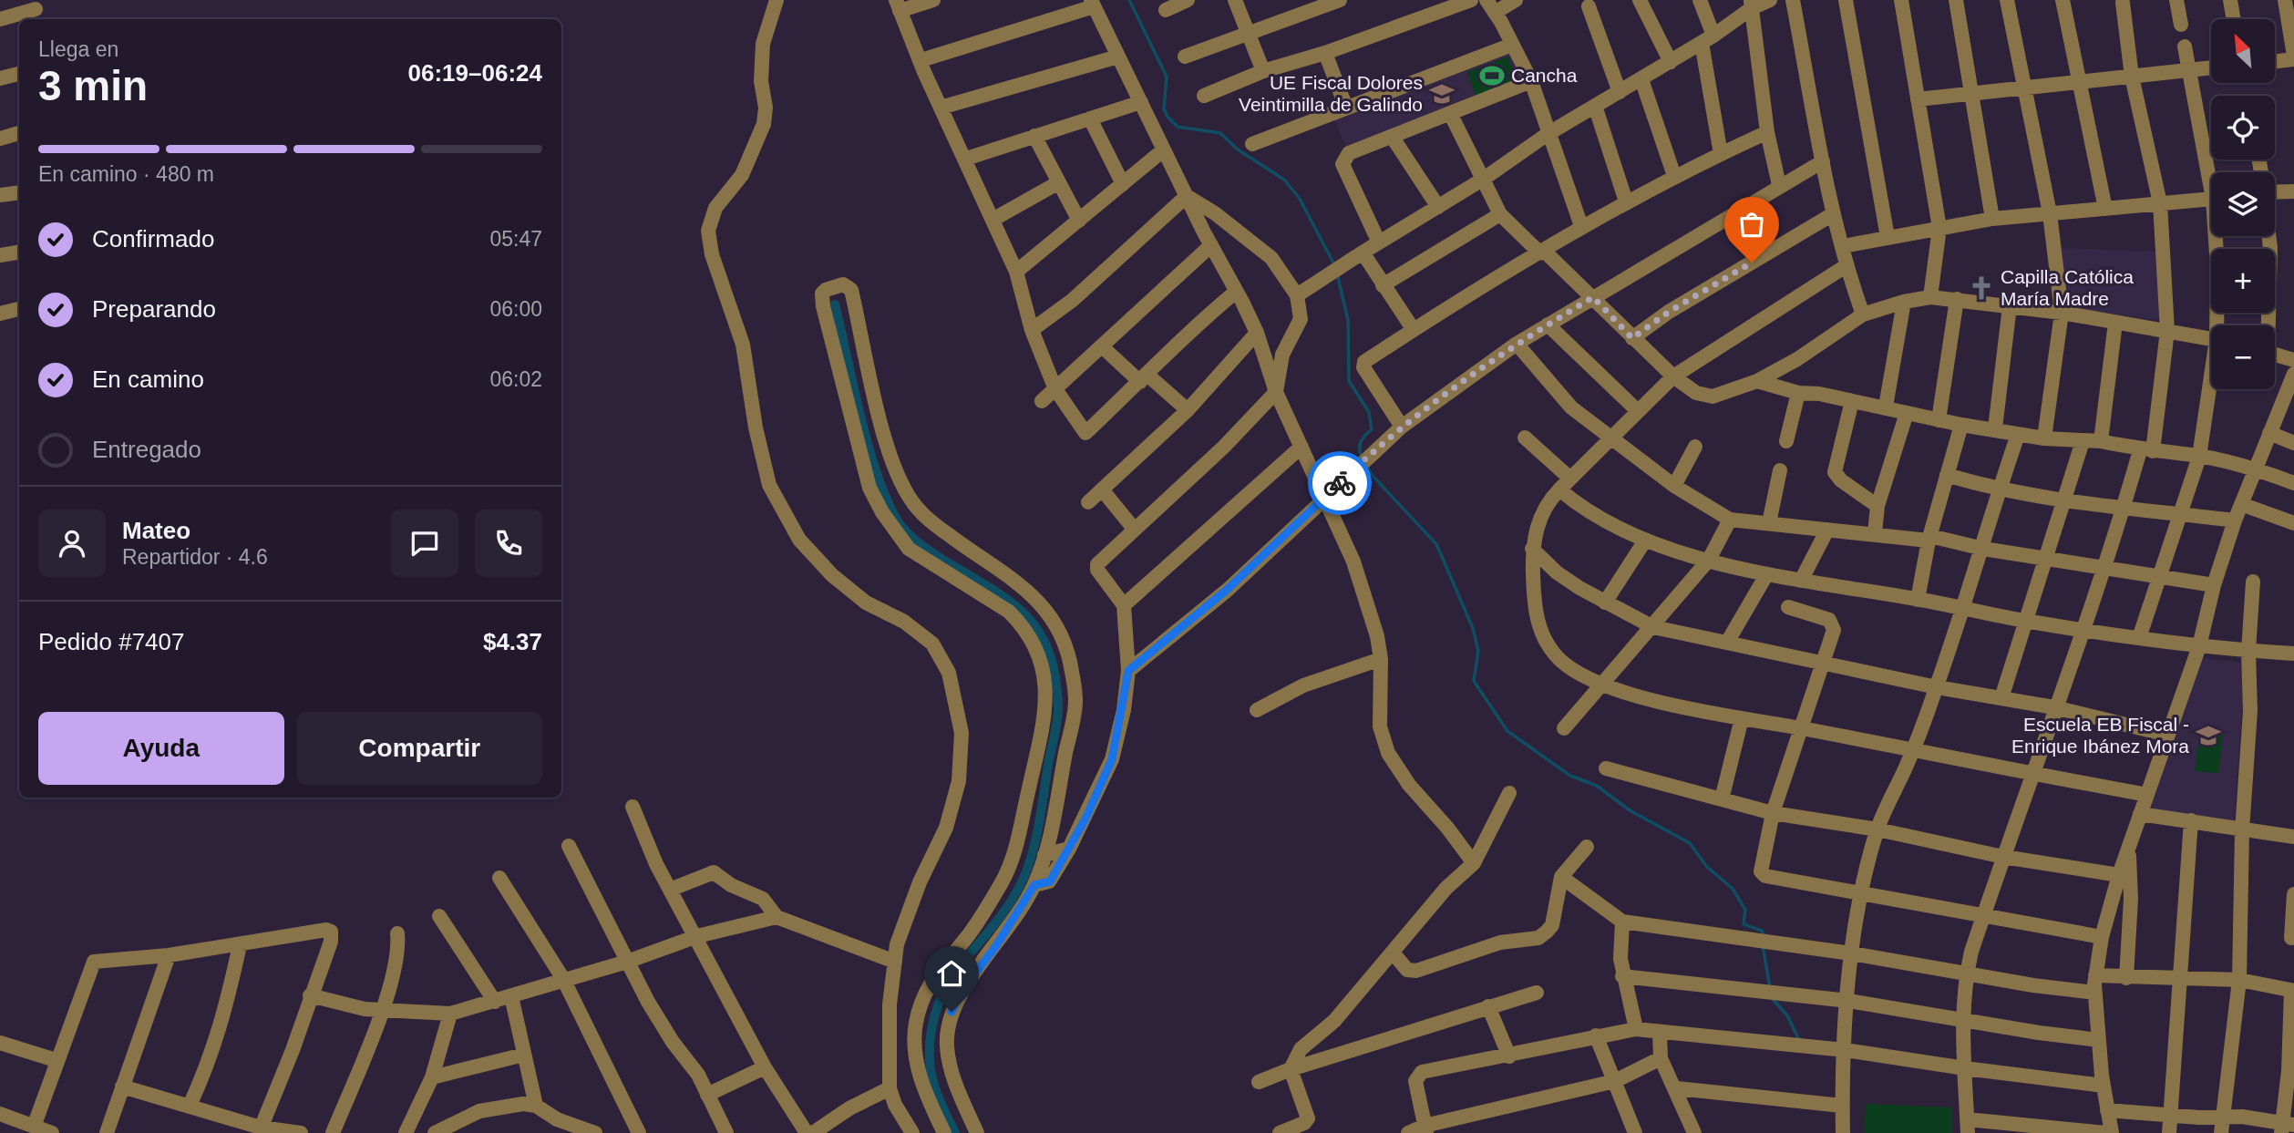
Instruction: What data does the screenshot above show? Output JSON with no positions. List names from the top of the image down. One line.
{"places":{"sports":["Cancha"],"school or university":["UE Fiscal Dolores Veintimilla de Galindo","Escuela EB Fiscal - Enrique Ibánez Mora"],"church":["Capilla Católica María Madre"]},"north":"top left","page":{"map_buttons":["+","−"],"heading":["3 min","Llega en","06:19–06:24"],"panel":["Mateo","Repartidor · 4.6","Pedido #7407","$4.37"],"bar":"En camino · 480 m","list":[["Confirmado","05:47"],["Preparando","06:00"],["En camino","06:02"],"Entregado"],"buttons":["Ayuda","Compartir"]}}
